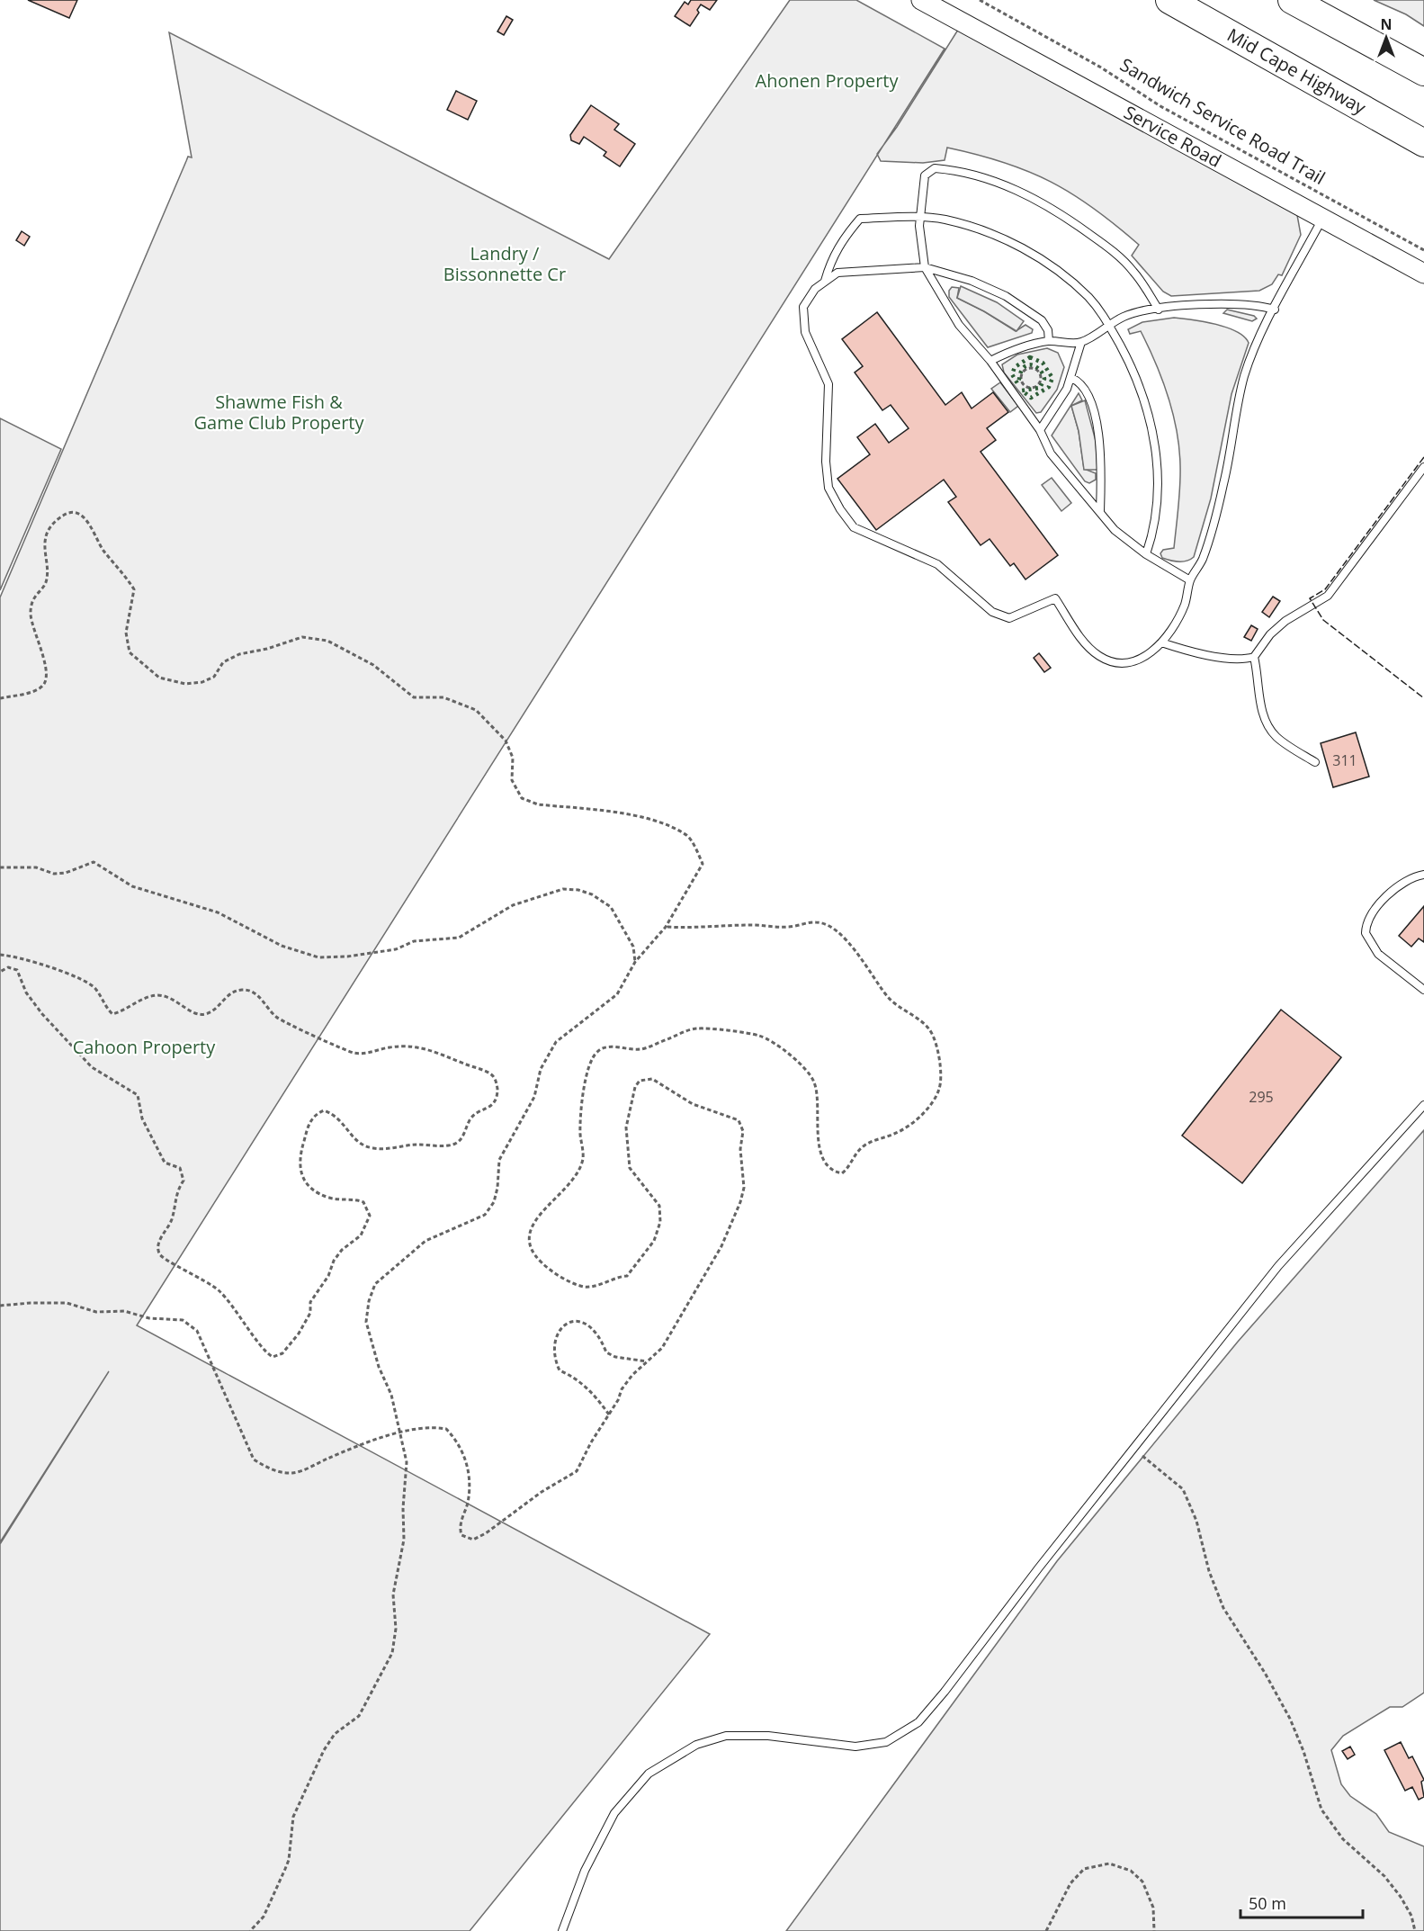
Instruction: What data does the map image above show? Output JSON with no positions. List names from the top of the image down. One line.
{"streets":{"highway":["Mid Cape Highway"],"street":["Service Road"],"path":["Sandwich Service Road Trail"]},"parks":["Ahonen Property","Landry / Bissonnette Cr","Shawme Fish & Game Club Property","Cahoon Property"],"house_numbers":["311","295"],"scale_bar":"50 m","north":"top"}
